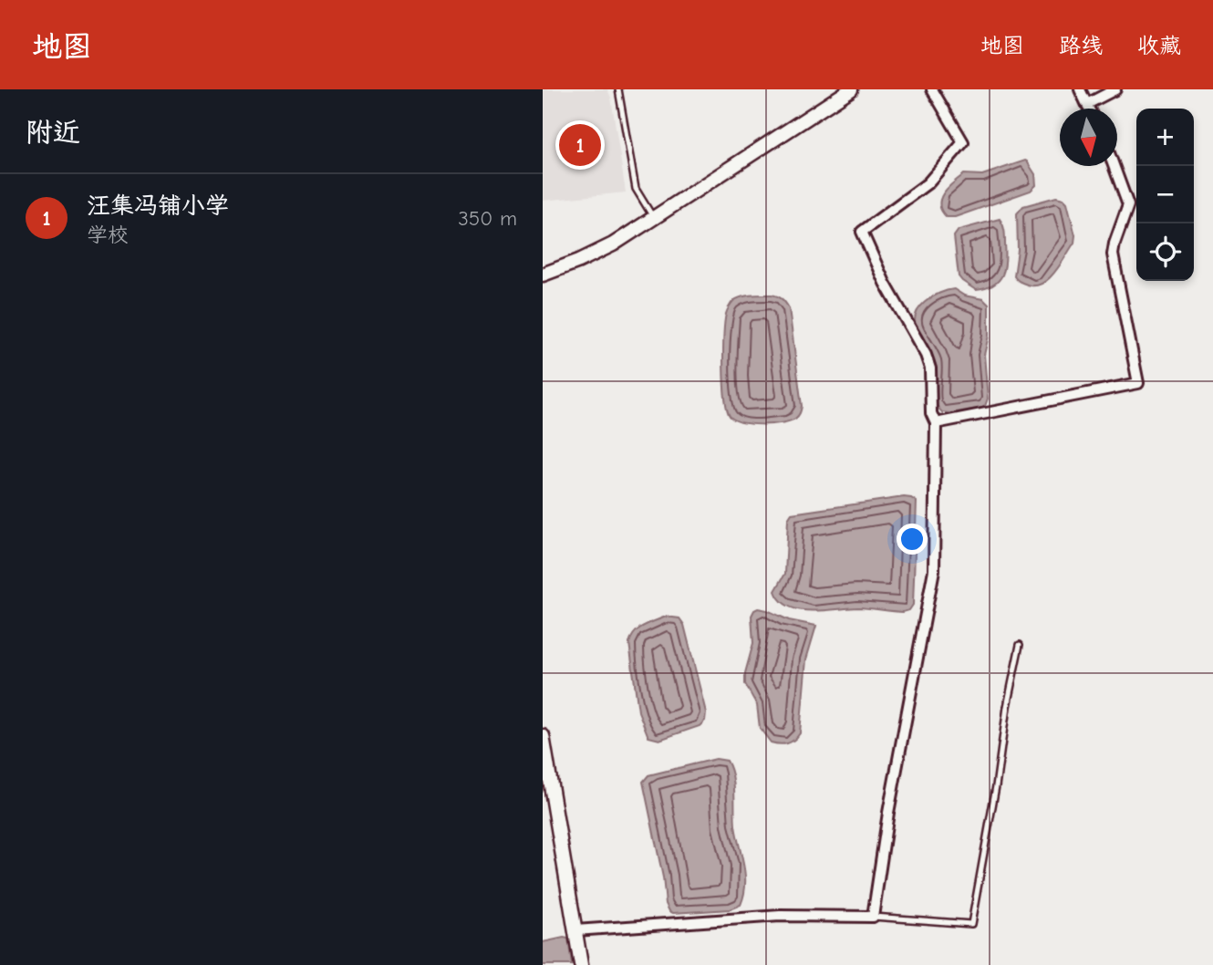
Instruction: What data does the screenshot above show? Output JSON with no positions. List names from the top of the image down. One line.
{"north":"bottom","page":{"header":"地图","nav":["地图","路线","收藏"],"heading":"附近","map_buttons":["+","−"],"pins":"1","list":[{"mark":"1","name":"汪集冯铺小学","note":"学校","value":"350 m"}]}}
